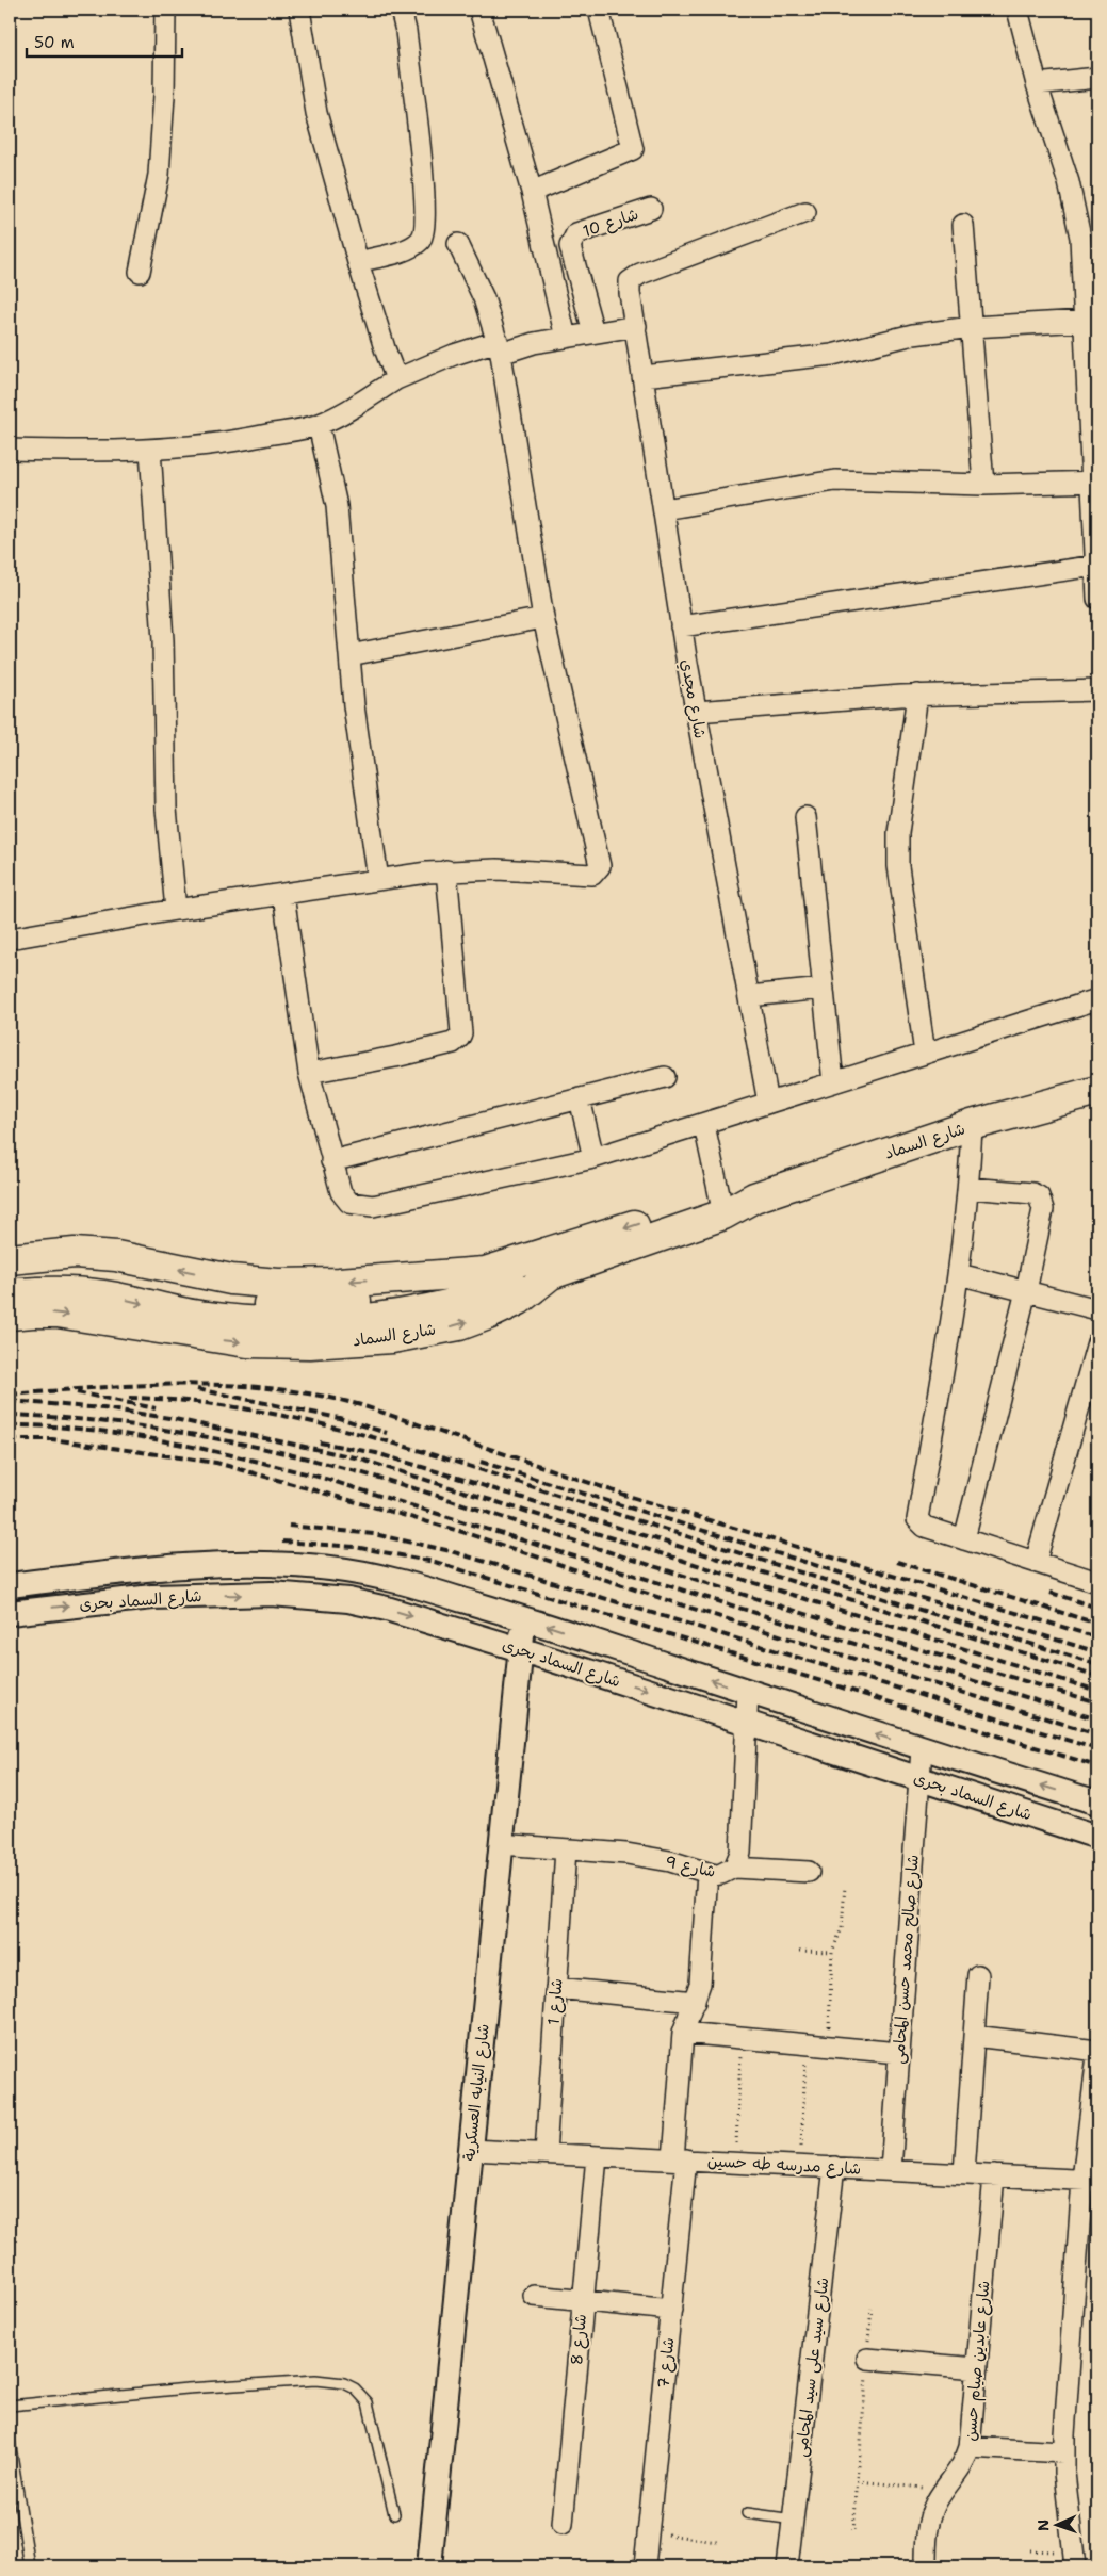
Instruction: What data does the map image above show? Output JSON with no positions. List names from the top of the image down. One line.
{"streets":{"highway":["شارع السماد"],"street":["شارع 10","شارع مجدي","شارع السماد بحرى","شارع 9","شارع صالح محمد حسن المحامى","شارع 1","شارع النيابه العسكرية","شارع مدرسه طه حسين","شارع 8","شارع عابدين صيام حسن","شارع 7","شارع سيد على سيد المحامى"]},"crossings":[["شارع السماد بحرى","شارع 9"],["شارع السماد بحرى","شارع صالح محمد حسن المحامى"],["شارع السماد بحرى","شارع النيابه العسكرية"],["شارع 9","شارع 1"],["شارع 9","شارع النيابه العسكرية"],["شارع 9","شارع 7"],["شارع صالح محمد حسن المحامى","شارع مدرسه طه حسين"],["شارع 1","شارع مدرسه طه حسين"],["شارع النيابه العسكرية","شارع مدرسه طه حسين"],["شارع مدرسه طه حسين","شارع 8"],["شارع مدرسه طه حسين","شارع عابدين صيام حسن"],["شارع مدرسه طه حسين","شارع 7"],["شارع مدرسه طه حسين","شارع سيد على سيد المحامى"]],"scale_bar":"50 m","north":"left"}
